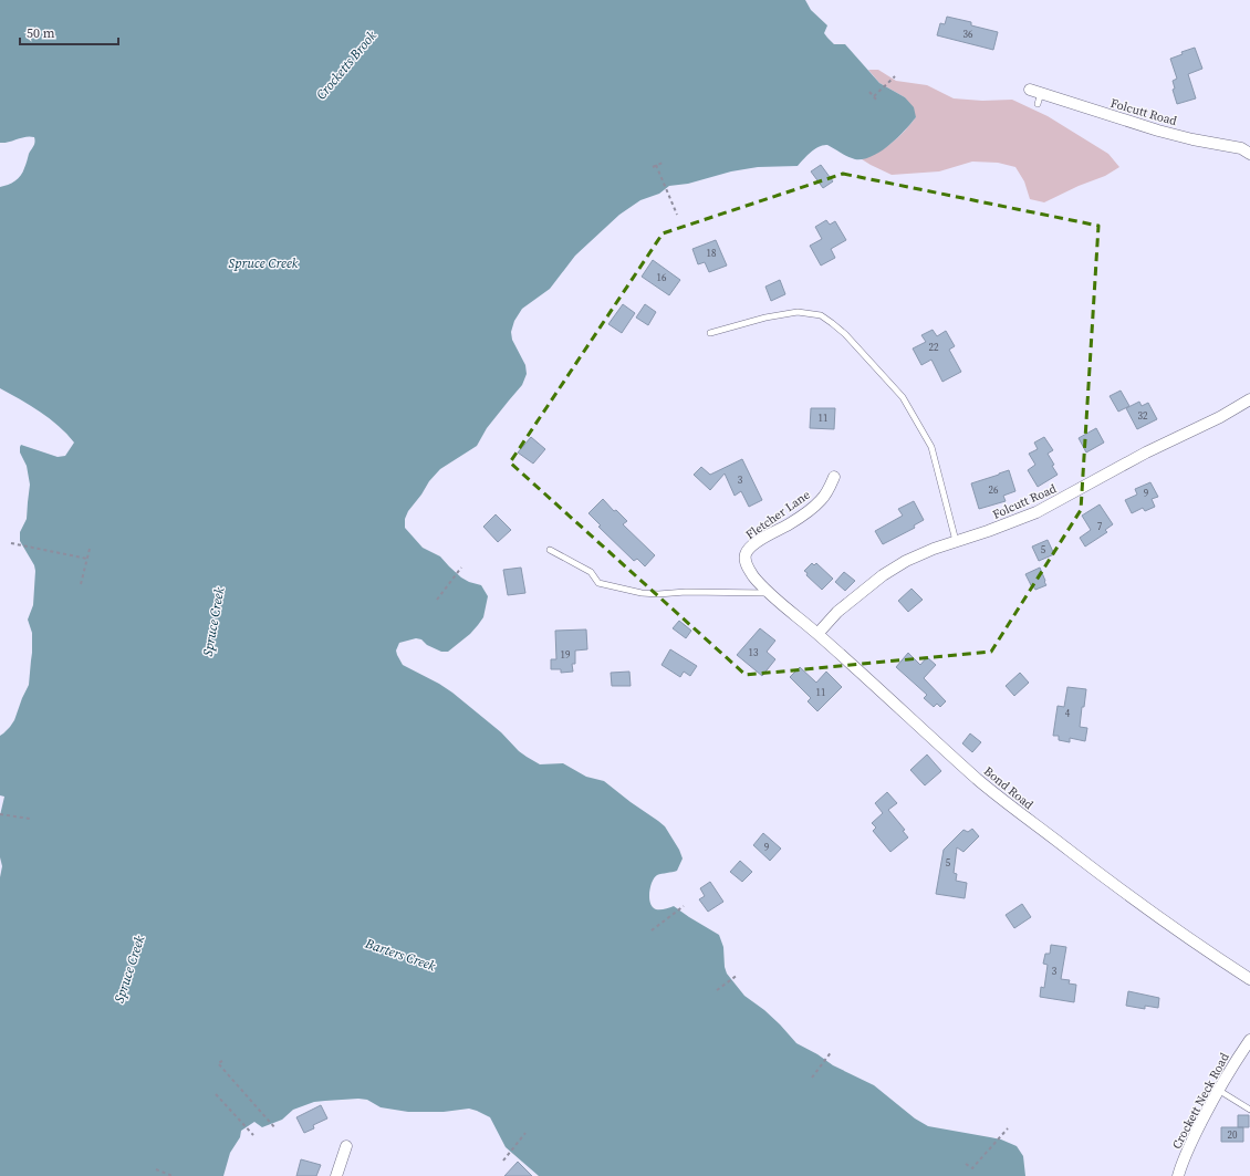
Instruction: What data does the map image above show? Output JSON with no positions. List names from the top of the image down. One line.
{"streets":{"street":["Folcutt Road","Fletcher Lane","Bond Road","Crockett Neck Road"]},"crossings":[["Folcutt Road","Bond Road"],["Fletcher Lane","Bond Road"]],"water":["Crocketts Brook","Spruce Creek","Barters Creek"],"house_numbers":["36","18","16","22","32","11","3","26","9","7","5","13","19","11","4","9","5","3","20"],"scale_bar":"50 m"}
